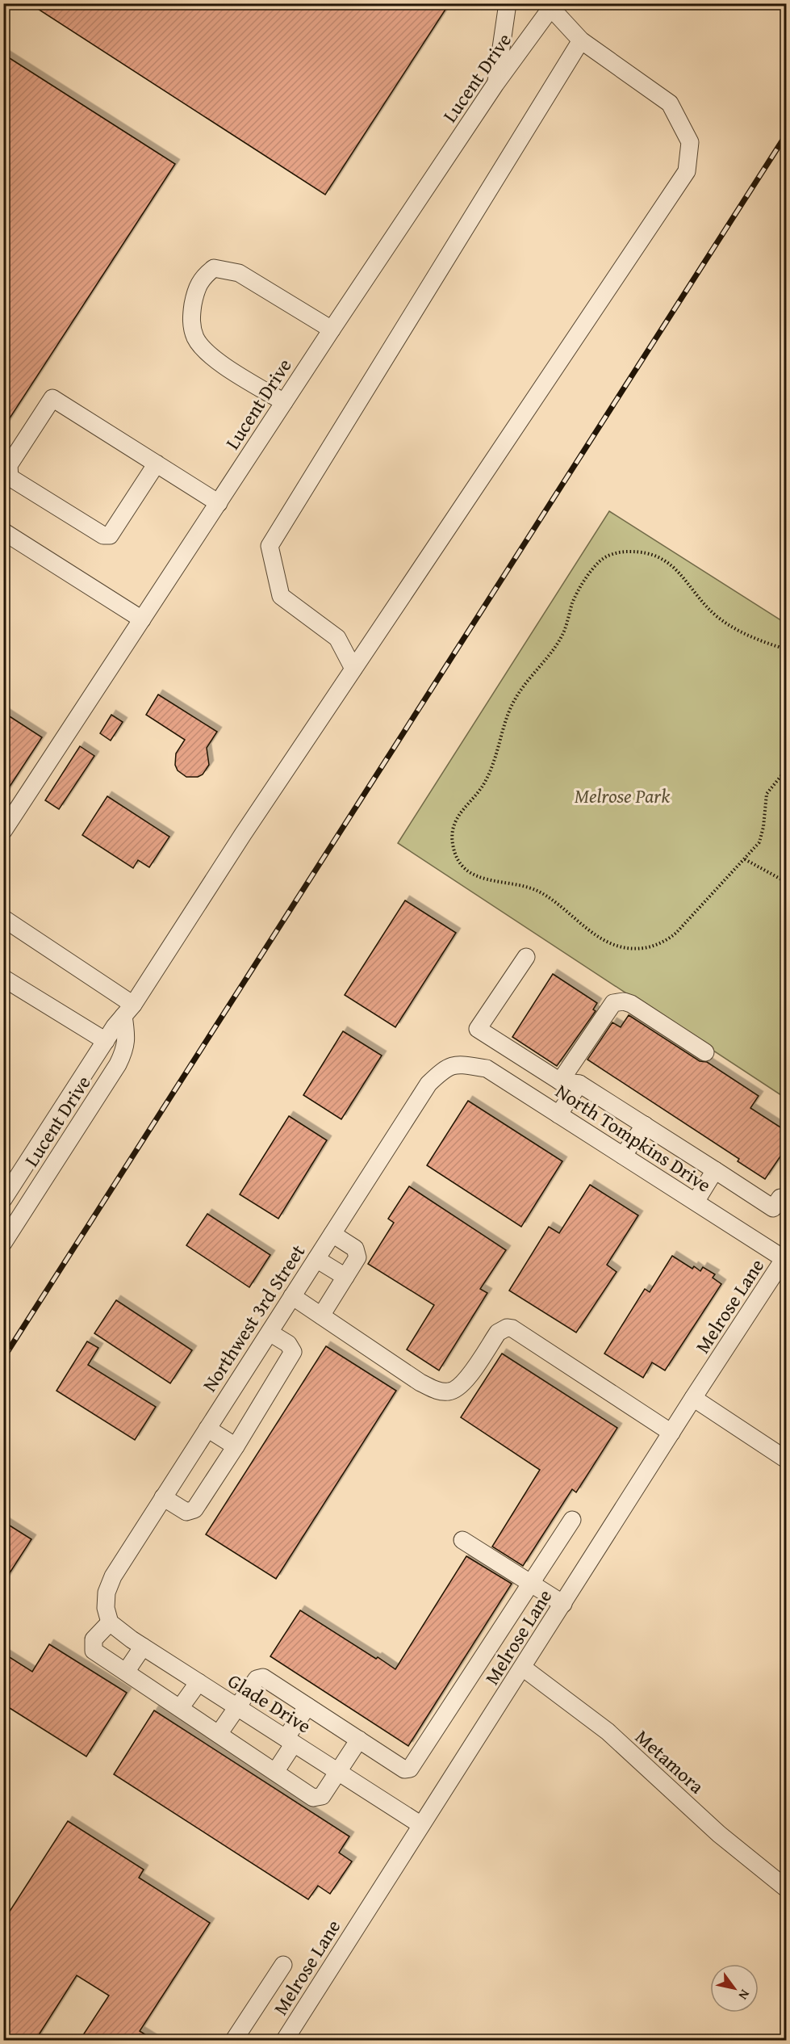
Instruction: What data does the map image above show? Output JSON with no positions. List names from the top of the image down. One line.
{"streets":{"street":["Lucent Drive","North Tompkins Drive","Melrose Lane","Northwest 3rd Street","Glade Drive","Metamora"]},"crossings":[["North Tompkins Drive","Melrose Lane"],["North Tompkins Drive","Northwest 3rd Street"],["Melrose Lane","Glade Drive"],["Melrose Lane","Metamora"],["Northwest 3rd Street","Glade Drive"]],"parks":["Melrose Park"],"north":"bottom right"}
